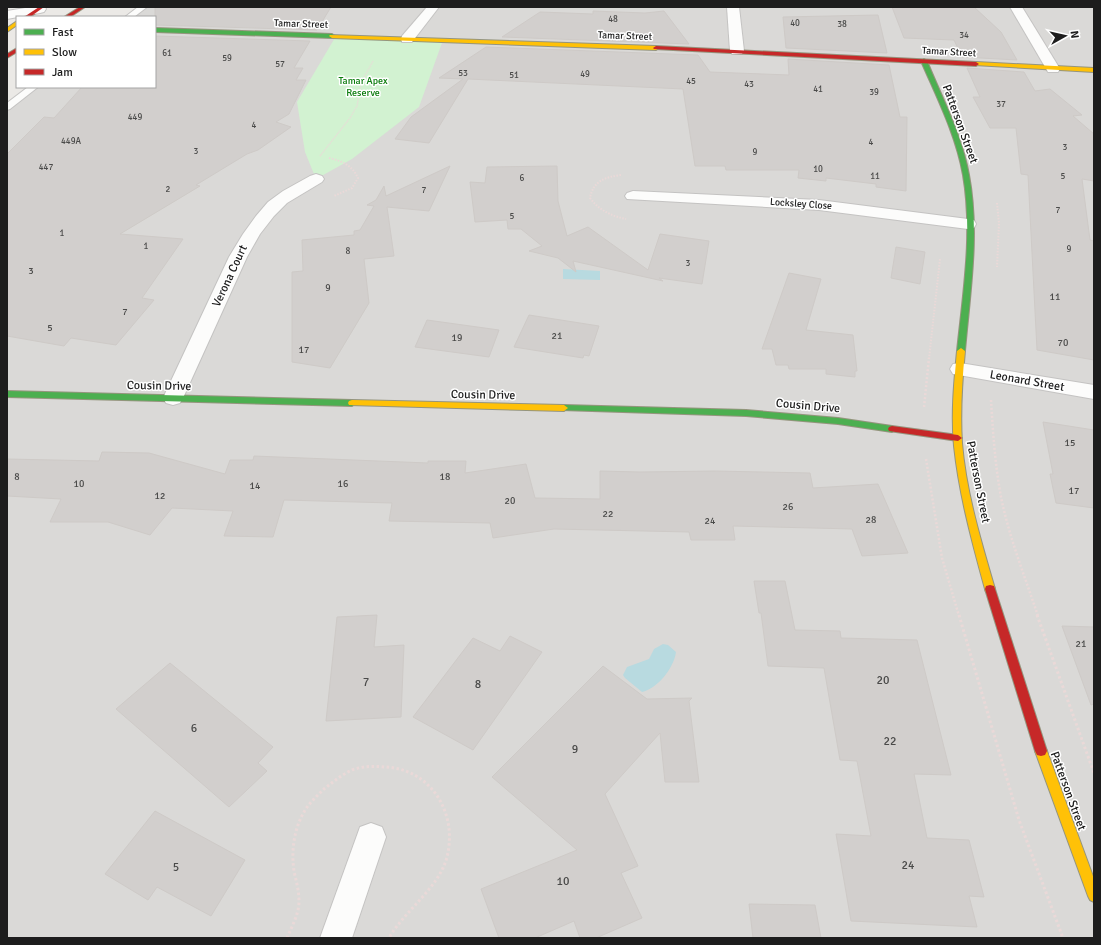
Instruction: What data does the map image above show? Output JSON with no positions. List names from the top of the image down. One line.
{"streets":{"street":["Tamar Street","Patterson Street","Locksley Close","Verona Court","Leonard Street","Cousin Drive"]},"crossings":[["Tamar Street","Patterson Street"],["Patterson Street","Locksley Close"],["Patterson Street","Leonard Street"],["Patterson Street","Cousin Drive"],["Verona Court","Cousin Drive"]],"parks":["Tamar Apex Reserve"],"house_numbers":["48","40","38","34","61","59","57","53","49","51","45","43","41","39","37","449","4","449A","4","3","3","9","447","10","11","5","6","2","7","7","5","1","1","9","8","3","3","9","11","7","5","21","19","70","17","15","8","18","10","16","14","17","12","20","26","22","28","24","21","20","7","8","6","22","9","24","5","10"],"legend":["Fast","Slow","Jam"],"north":"right"}
